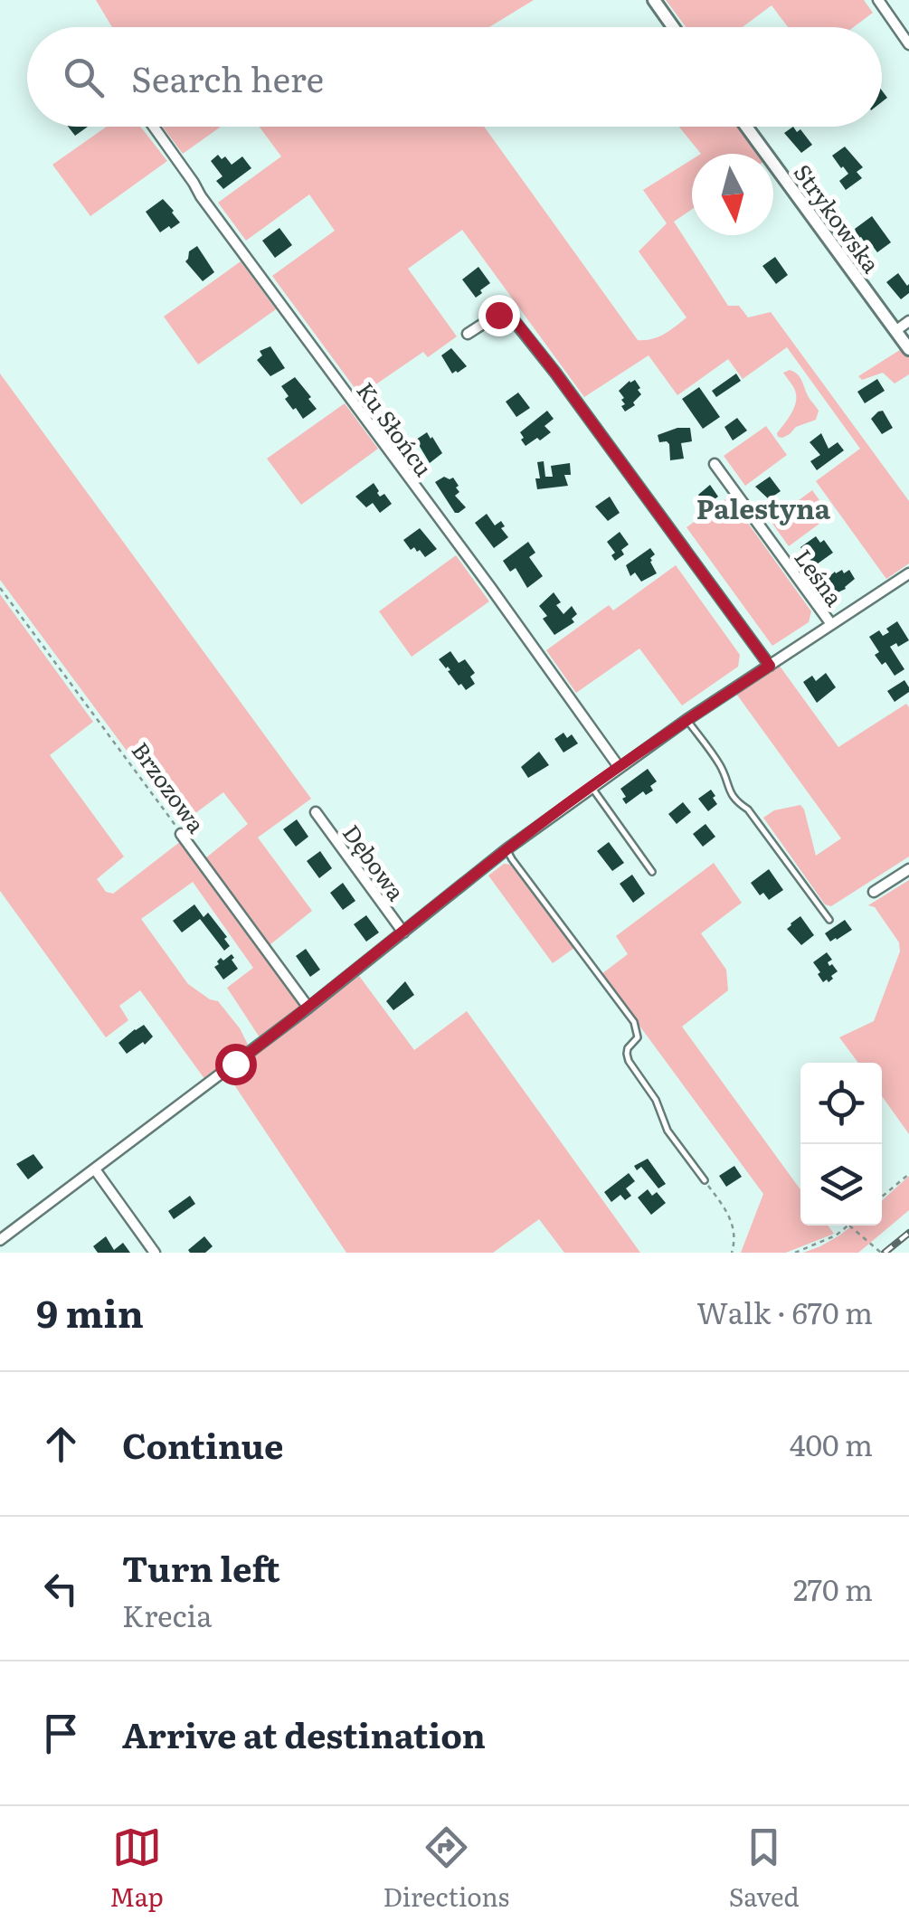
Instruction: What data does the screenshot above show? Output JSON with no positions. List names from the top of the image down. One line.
{"streets":{"street":["Strykowska","Ku Słońcu","Leśna","Brzozowa","Dębowa"]},"districts":["Palestyna"],"north":"bottom","page":{"search":"Search here","heading":["9 min","Walk · 670 m"],"list":[["Continue","400 m"],["Turn left","Krecia","270 m"],"Arrive at destination"],"nav":["Map","Directions","Saved"]}}
